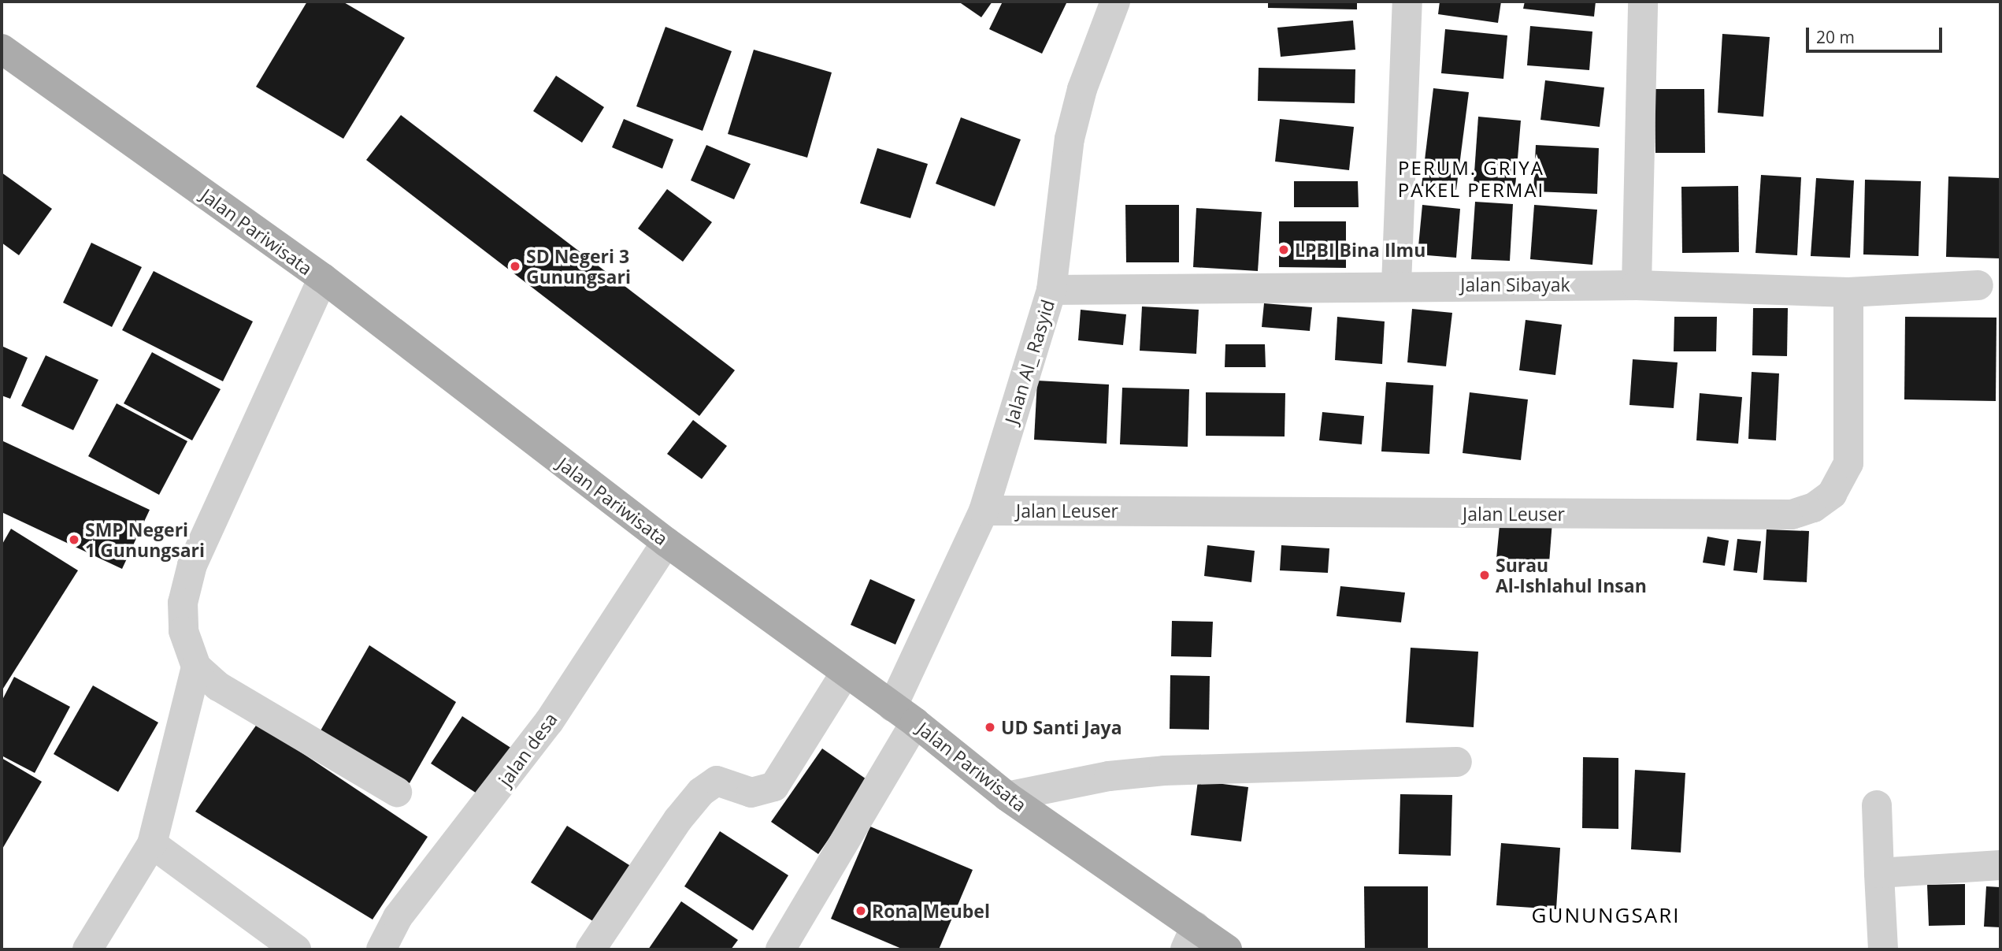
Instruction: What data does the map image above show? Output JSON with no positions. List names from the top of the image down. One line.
{"streets":{"main road":["Jalan Pariwisata"],"street":["Jalan Sibayak","Jalan Al_ Rasyid","Jalan Leuser","jalan desa"]},"crossings":[["Jalan Pariwisata","Jalan Al_ Rasyid"],["Jalan Pariwisata","jalan desa"],["Jalan Sibayak","Jalan Al_ Rasyid"],["Jalan Sibayak","Jalan Leuser"],["Jalan Al_ Rasyid","Jalan Leuser"]],"districts":["PERUM. GRIYA PAKEL PERMAI","GUNUNGSARI"],"places":["LPBI Bina Ilmu","SD Negeri 3 Gunungsari","SMP Negeri 1 Gunungsari","Surau Al-Ishlahul Insan","UD Santi Jaya","Rona Meubel"],"scale_bar":"20 m"}
